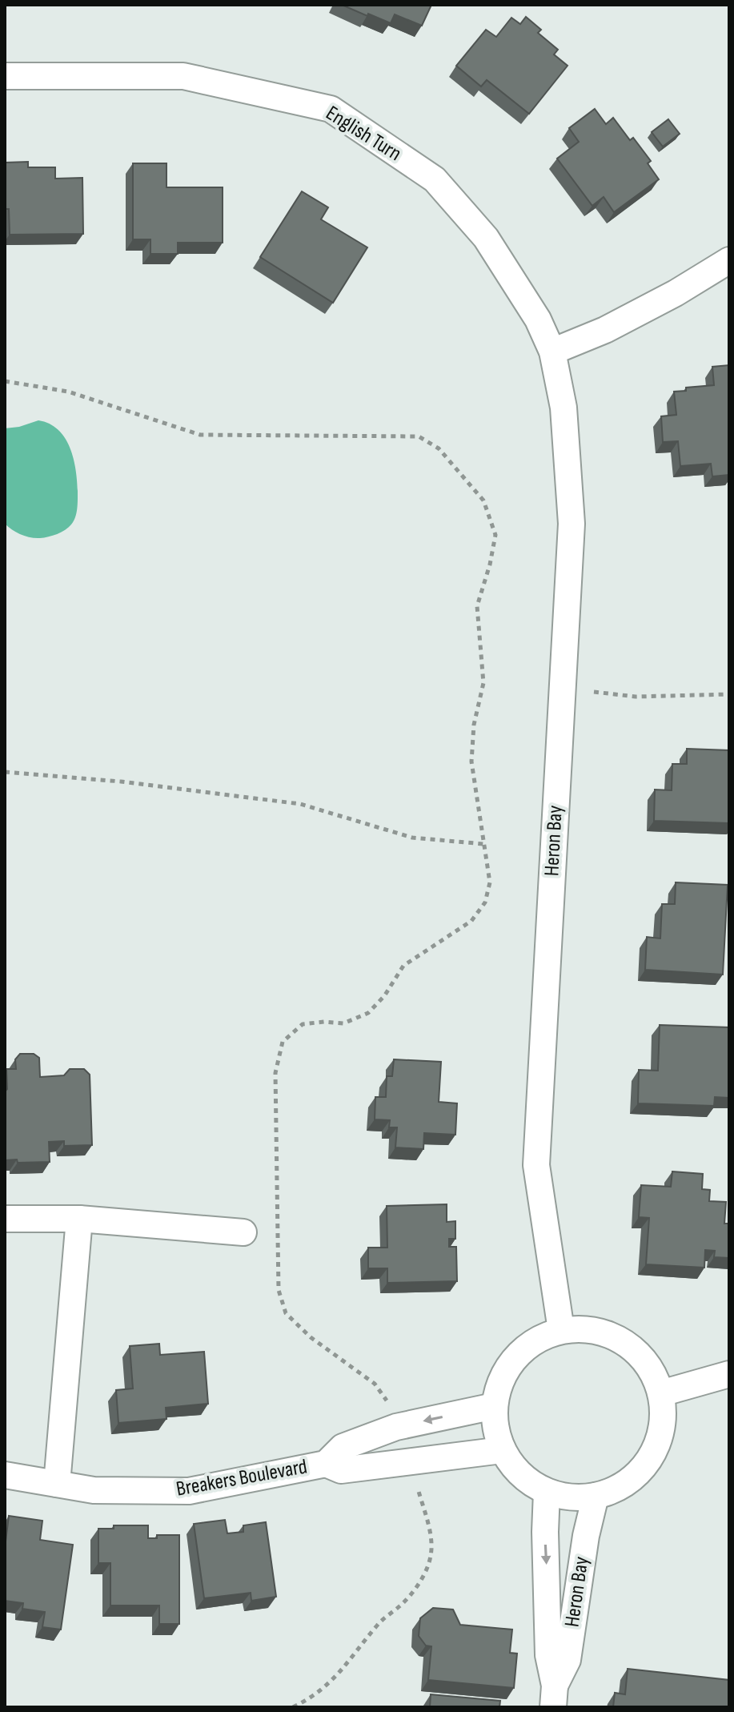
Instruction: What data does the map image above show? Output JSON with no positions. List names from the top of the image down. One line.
{"streets":{"street":["English Turn","Heron Bay","Breakers Boulevard"]},"crossings":[["English Turn","Heron Bay"],["Heron Bay","Breakers Boulevard"]]}
